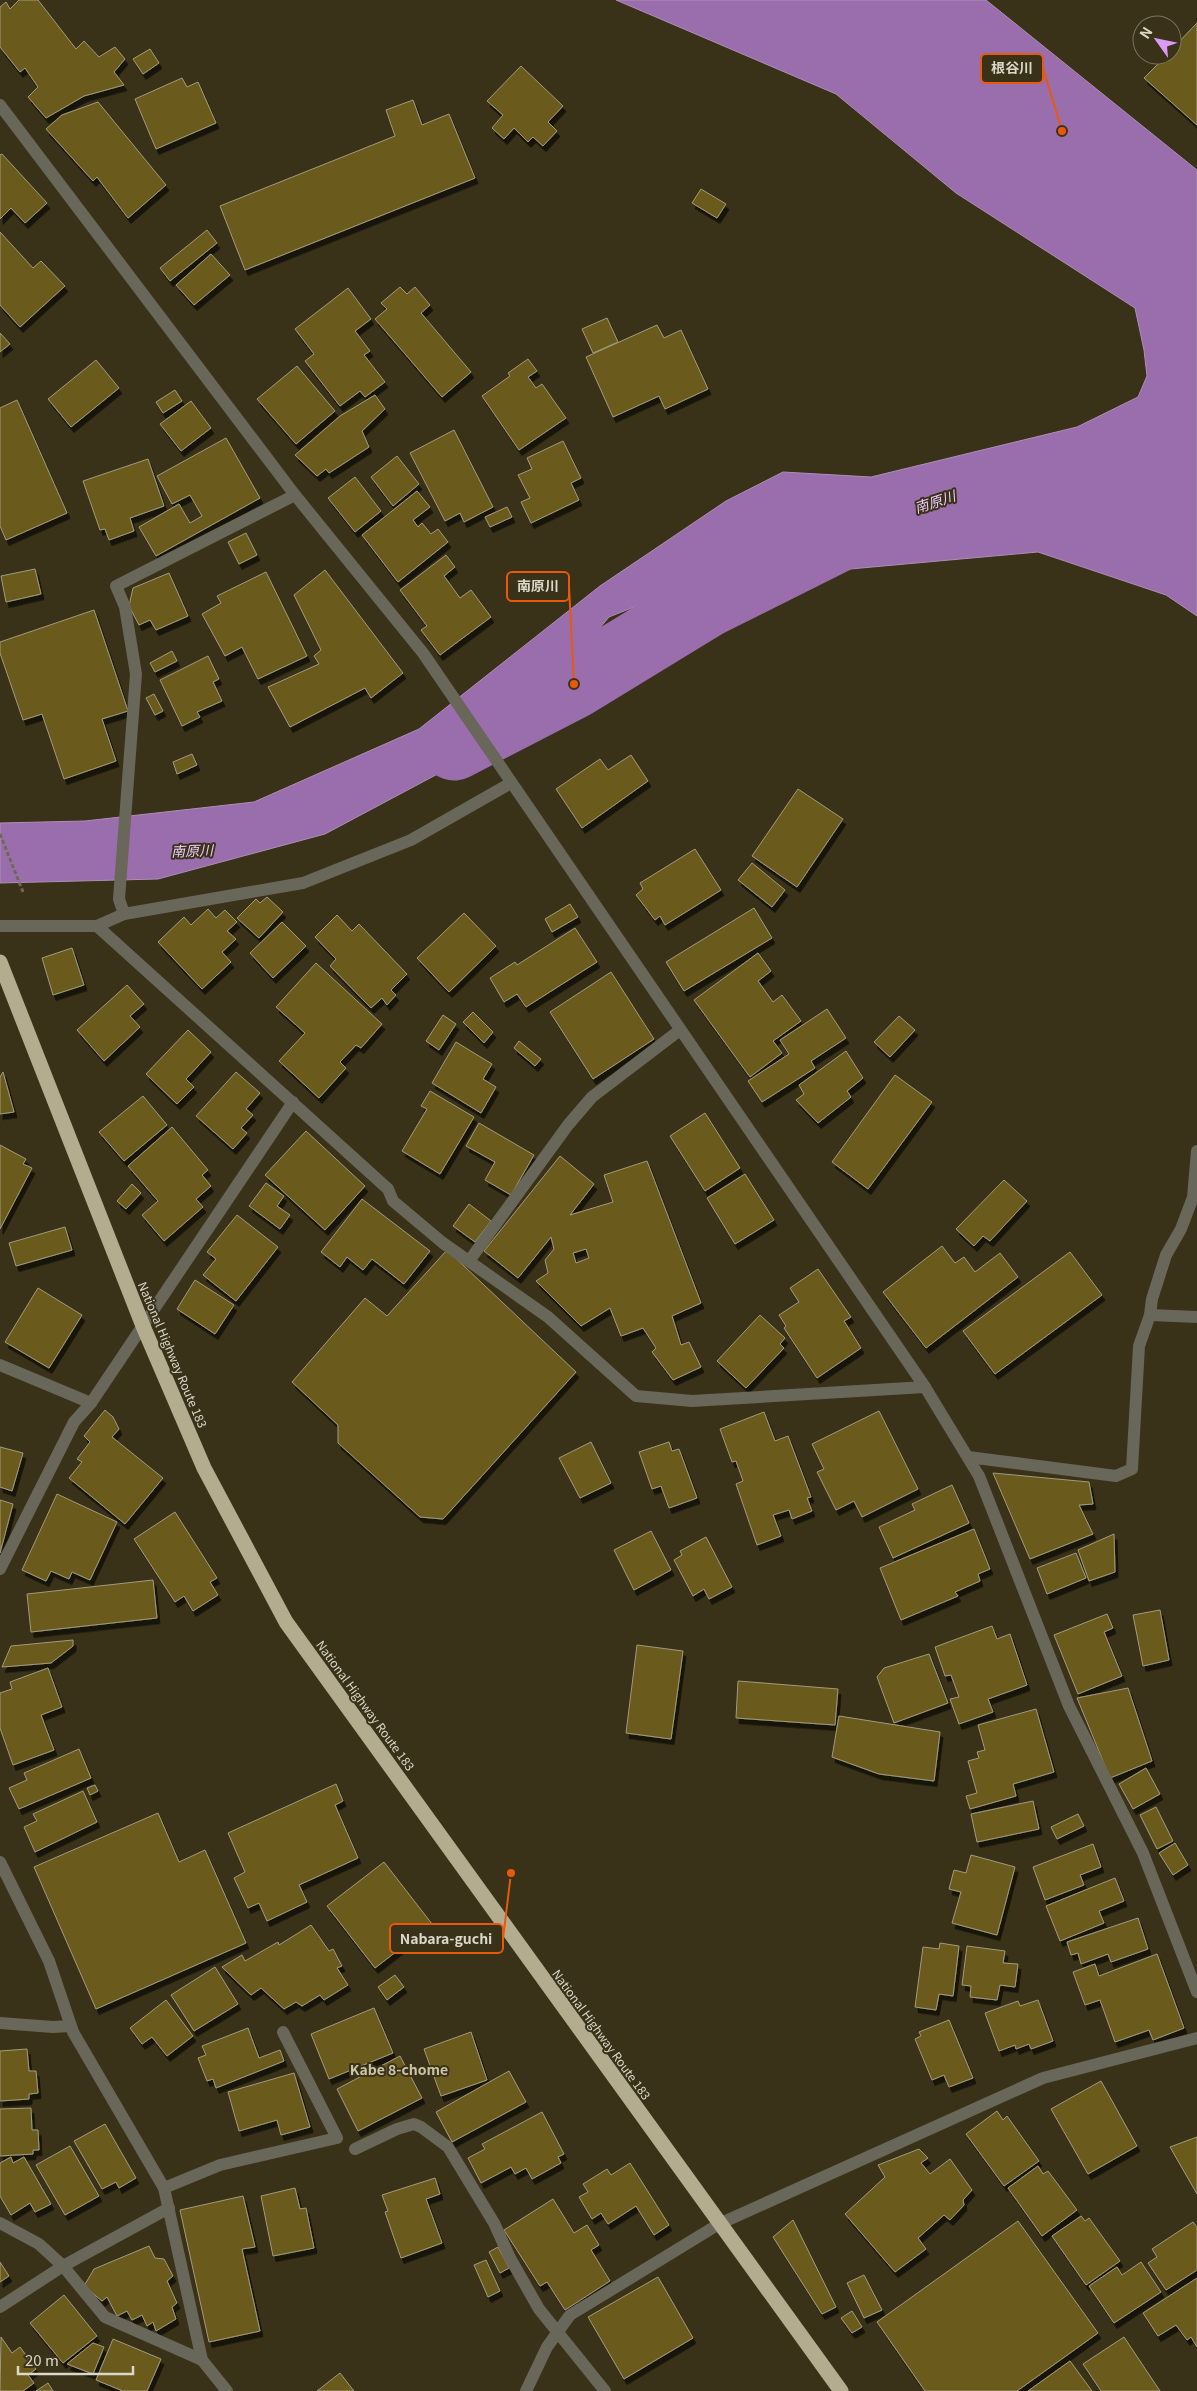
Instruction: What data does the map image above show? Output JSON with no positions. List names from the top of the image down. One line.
{"streets":{"highway":["National Highway Route 183"]},"districts":["Kabe 8-chome"],"water":["南原川"],"places":["根谷川","南原川","Nabara-guchi"],"scale_bar":"20 m","north":"top left"}
